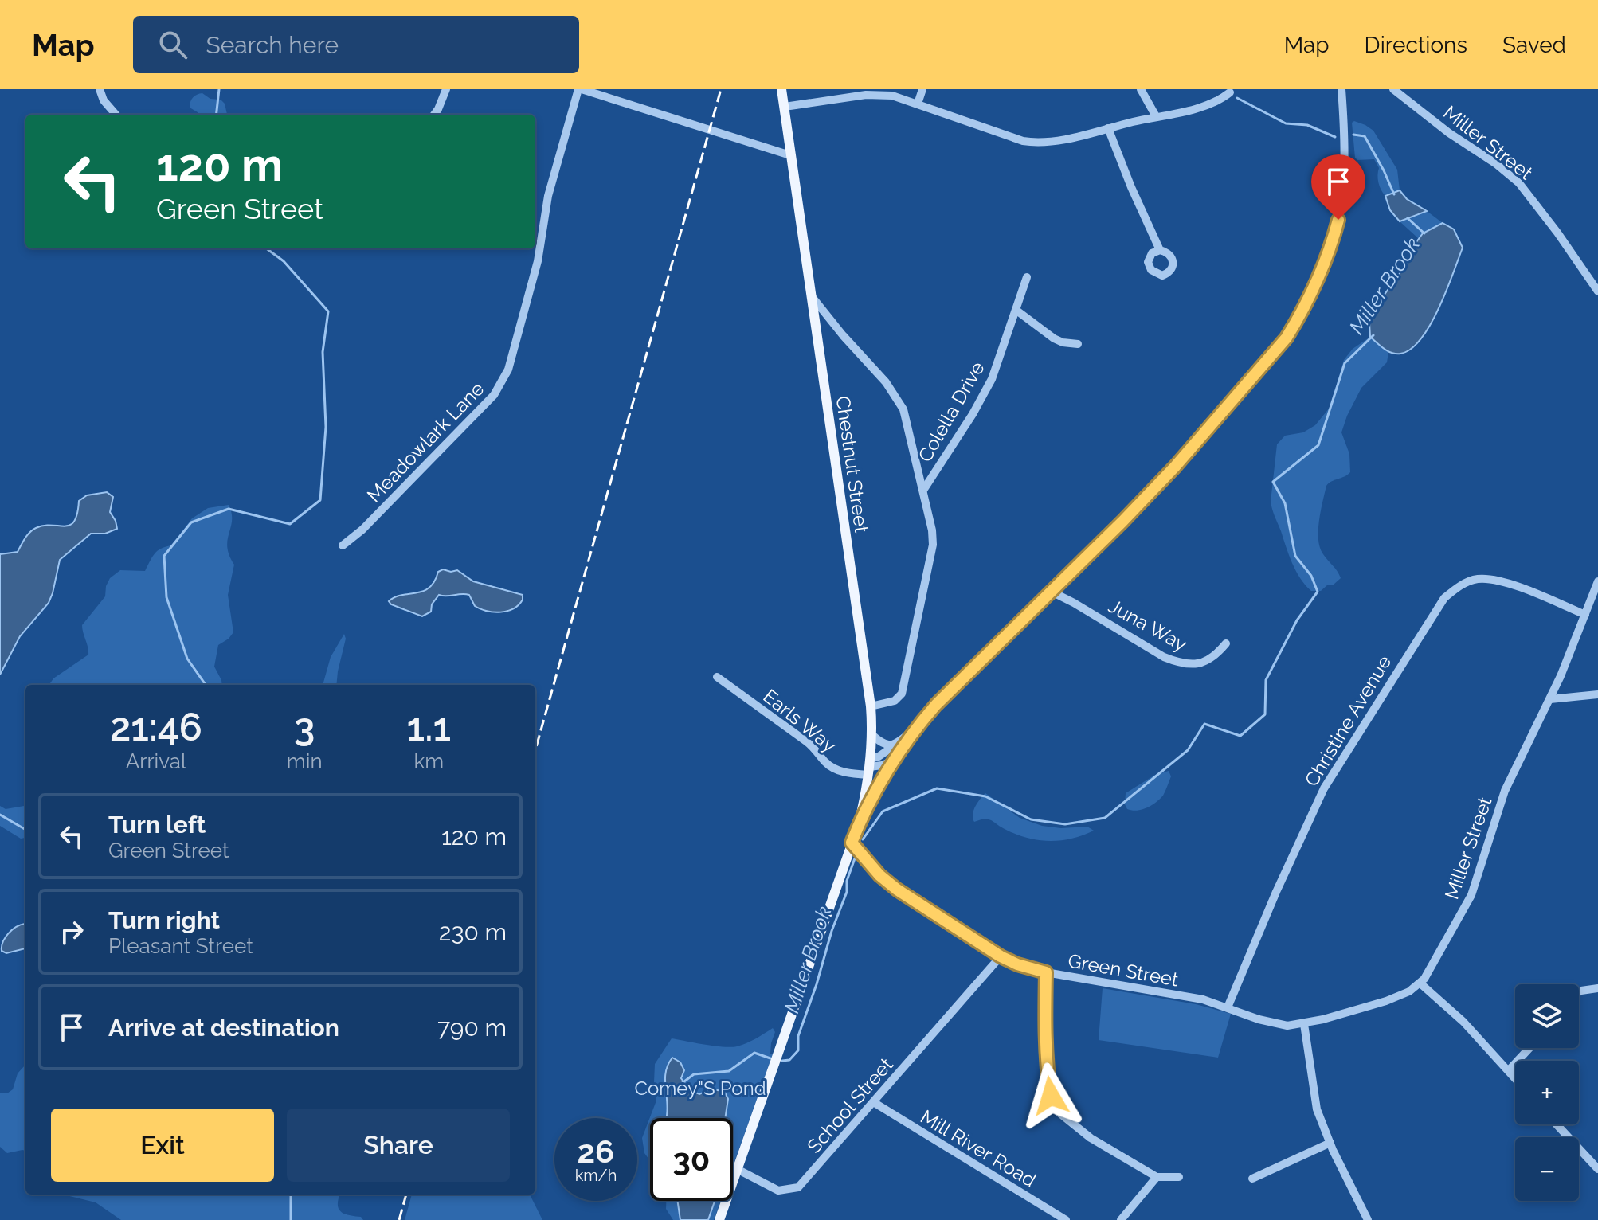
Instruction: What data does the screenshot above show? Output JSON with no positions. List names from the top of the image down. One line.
{"streets":{"main road":["Chestnut Street"],"street":["Miller Street","Colella Drive","Meadowlark Lane","Juna Way","Earls Way","Christine Avenue","Green Street","School Street","Mill River Road"]},"crossings":[["Miller Street","Christine Avenue"],["Miller Street","Green Street"],["Chestnut Street","Earls Way"],["Chestnut Street","Green Street"],["Chestnut Street","School Street"],["Christine Avenue","Green Street"],["Green Street","School Street"],["School Street","Mill River Road"]],"water":["Miller Brook"],"parks":["Comey\"S Pond"],"page":{"header":"Map","search":"Search here","nav":["Map","Directions","Saved"],"turn":["120 m","Green Street"],"eta":["21:46","Arrival","3","min","1.1","km"],"list":[{"name":"Turn left","note":"Green Street","value":"120 m"},{"name":"Turn right","note":"Pleasant Street","value":"230 m"},{"name":"Arrive at destination","value":"790 m"}],"map_buttons":["+","−"],"buttons":["Exit","Share"],"speed":"26 km/h","limit":"30"}}
